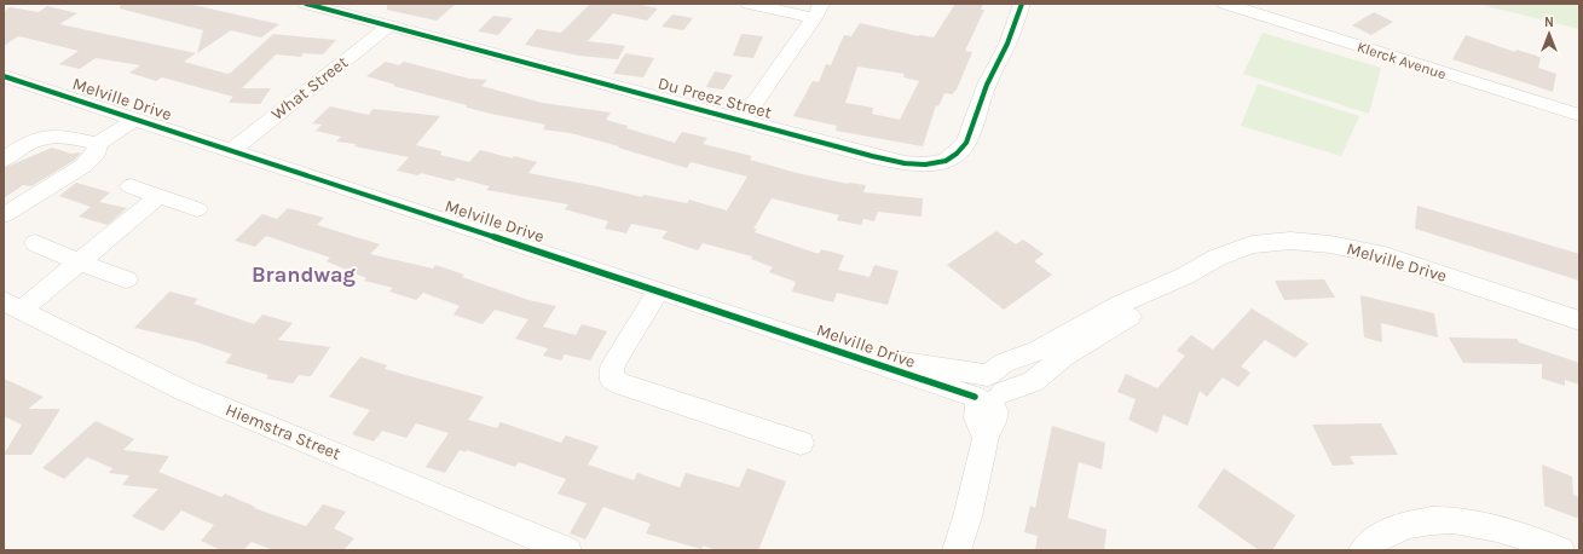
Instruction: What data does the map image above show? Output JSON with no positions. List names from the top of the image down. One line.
{"streets":{"street":["Klerck Avenue","What Street","Du Preez Street","Melville Drive","Hiemstra Street"]},"crossings":[["What Street","Du Preez Street"],["What Street","Melville Drive"]],"districts":["Brandwag"],"north":"top"}
